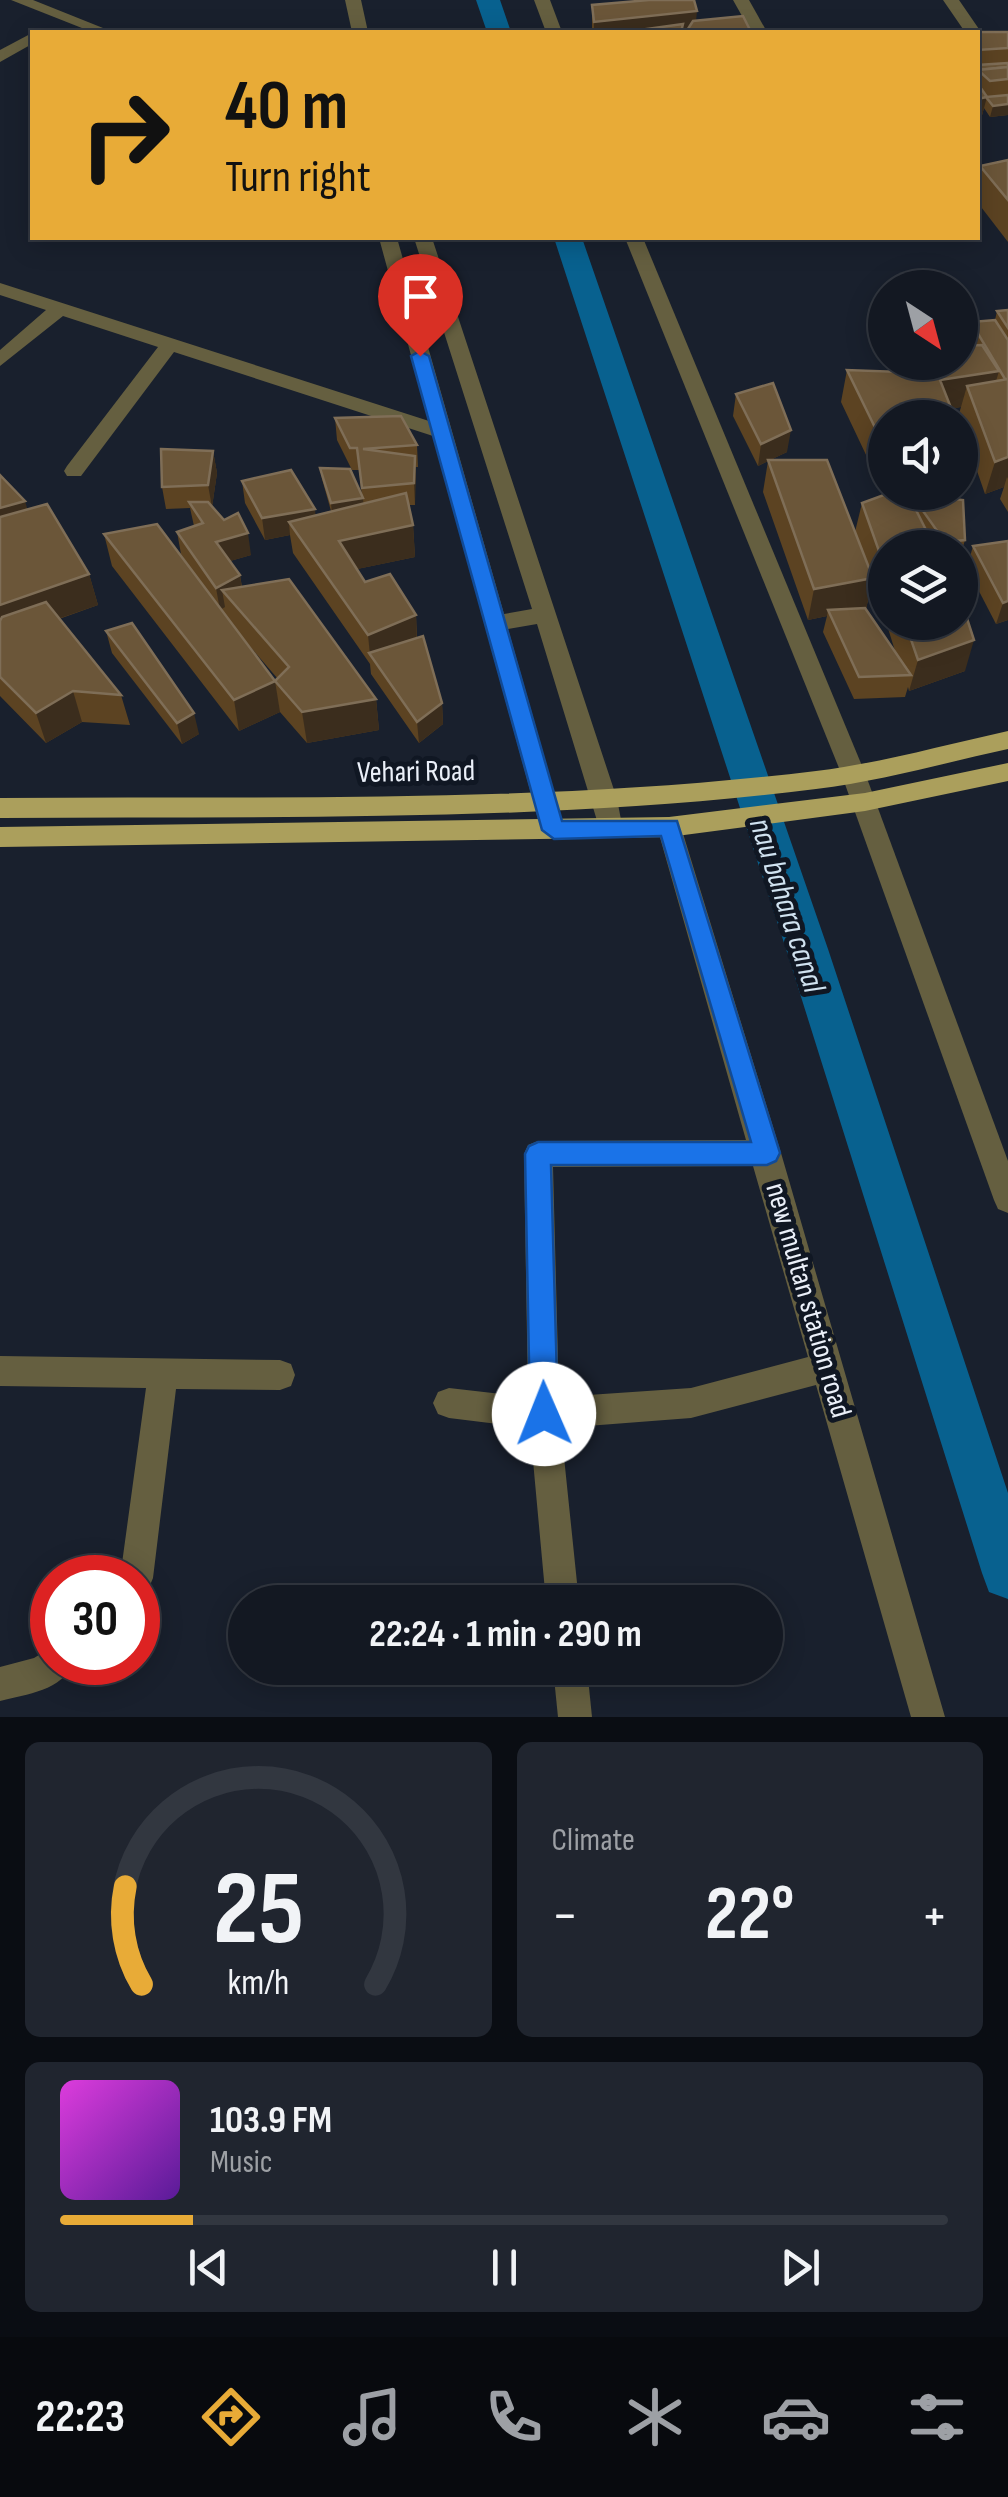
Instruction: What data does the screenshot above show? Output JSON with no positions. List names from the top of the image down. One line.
{"streets":{"main road":["Vehari Road"],"street":["new multan station road"]},"crossings":[["Vehari Road","new multan station road"]],"water":["nau bahara canal"],"north":"bottom right","page":{"turn":["40 m","Turn right"],"limit":"30","trip":"22:24 · 1 min · 290 m","tile":"Climate","heat":["−","22°","+"],"song":["103.9 FM","Music"],"tabs":"22:23","gauge":["25","km/h"]}}
